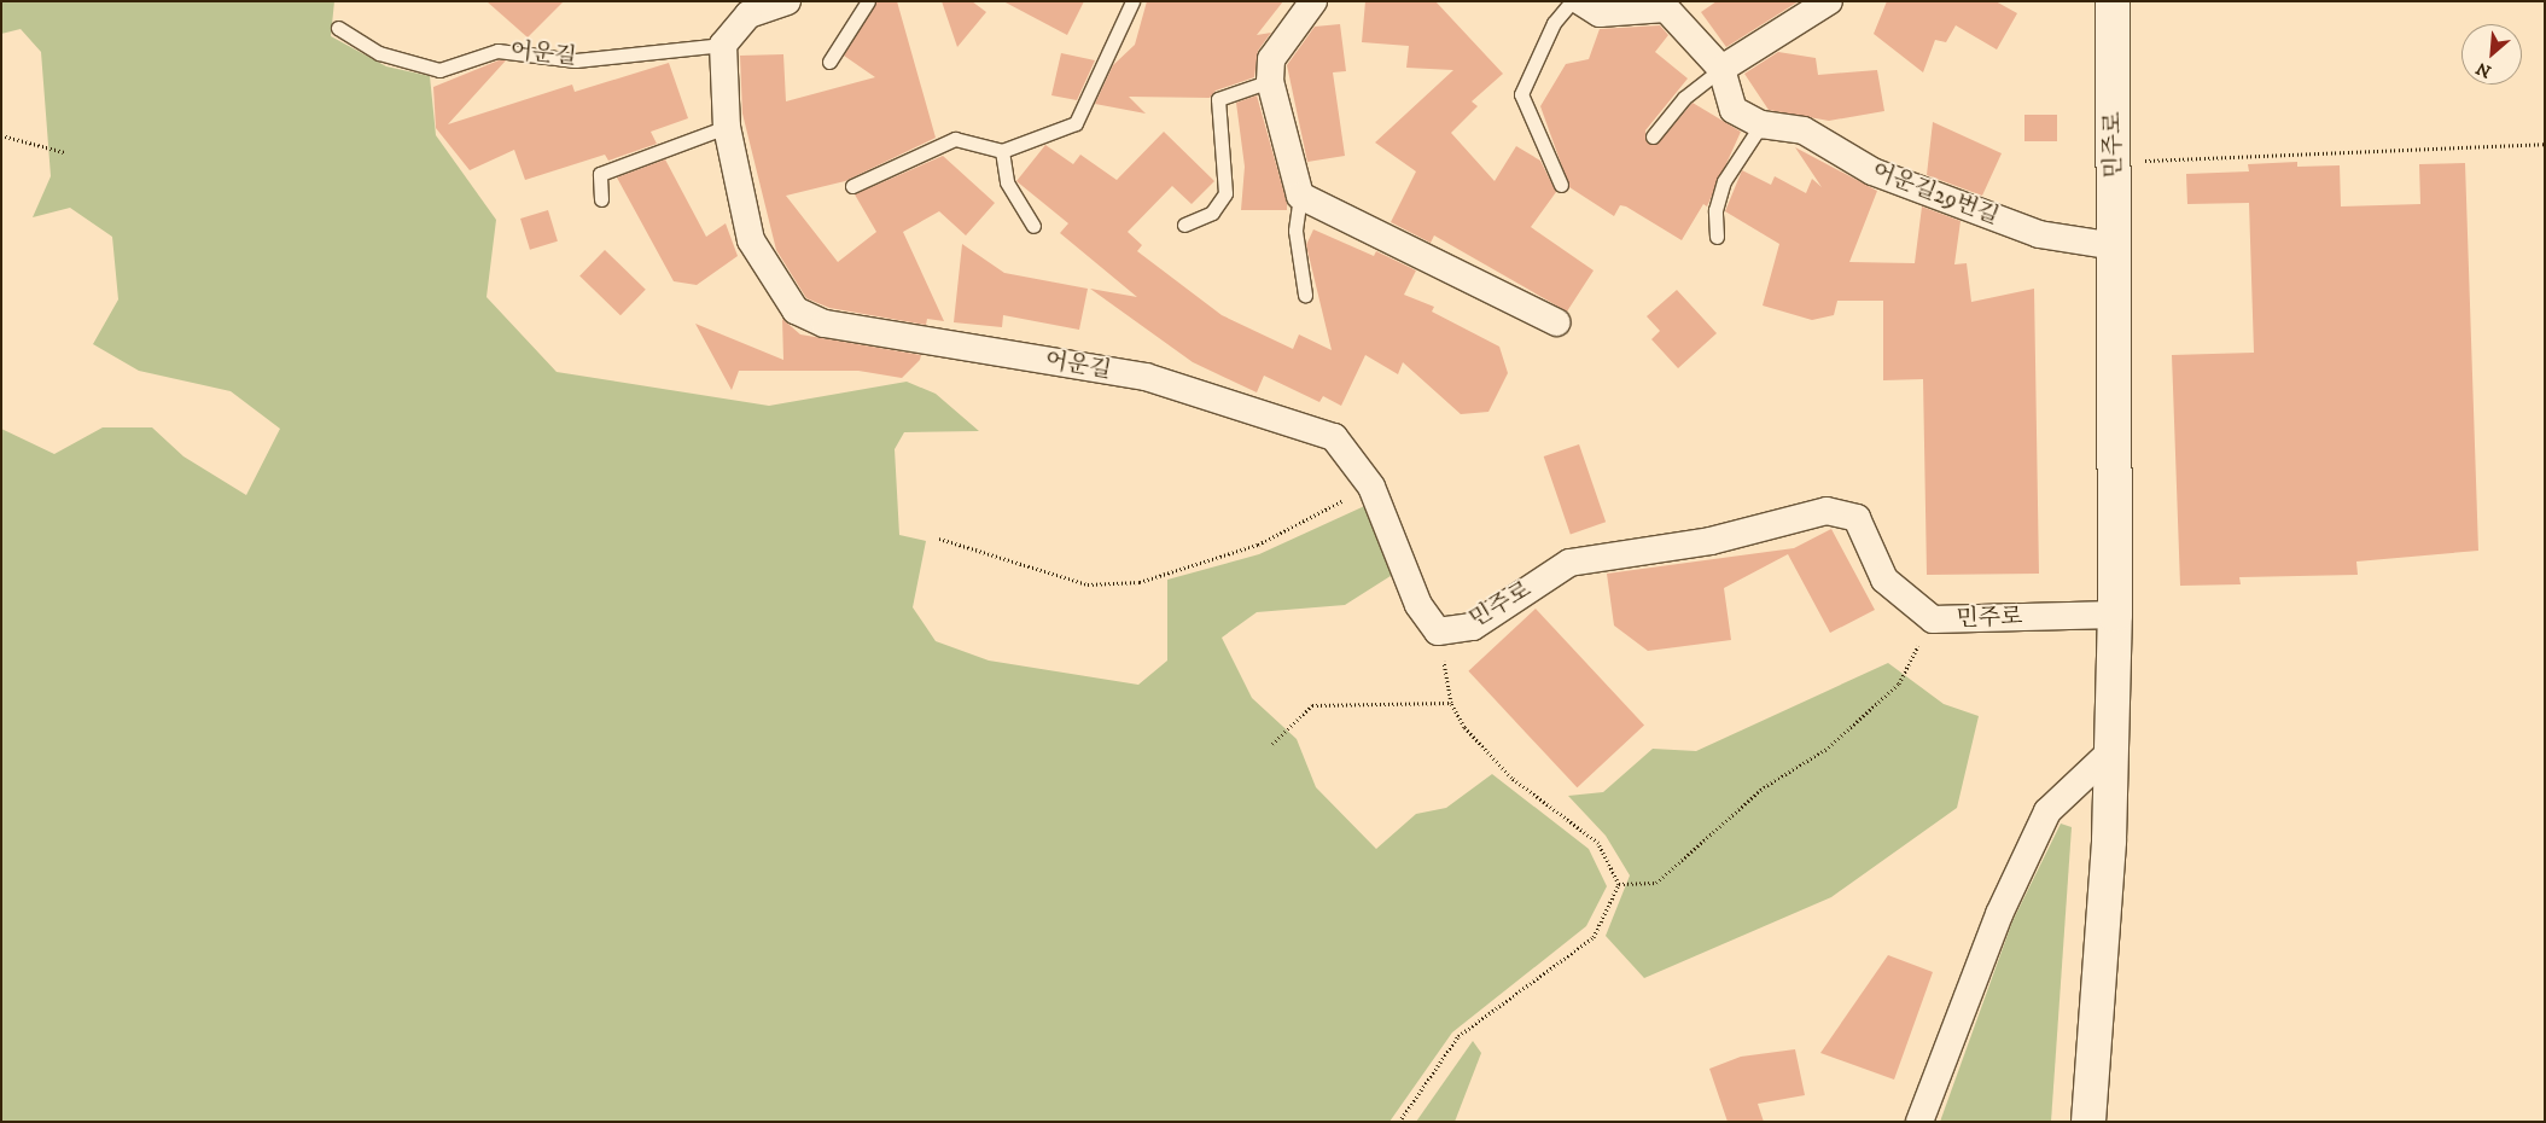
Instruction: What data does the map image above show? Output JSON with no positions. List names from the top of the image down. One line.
{"streets":{"main road":["민주로"],"street":["어운길","어운길29번길"]},"crossings":[["어운길","민주로"],["민주로","어운길29번길"]],"north":"bottom left"}
